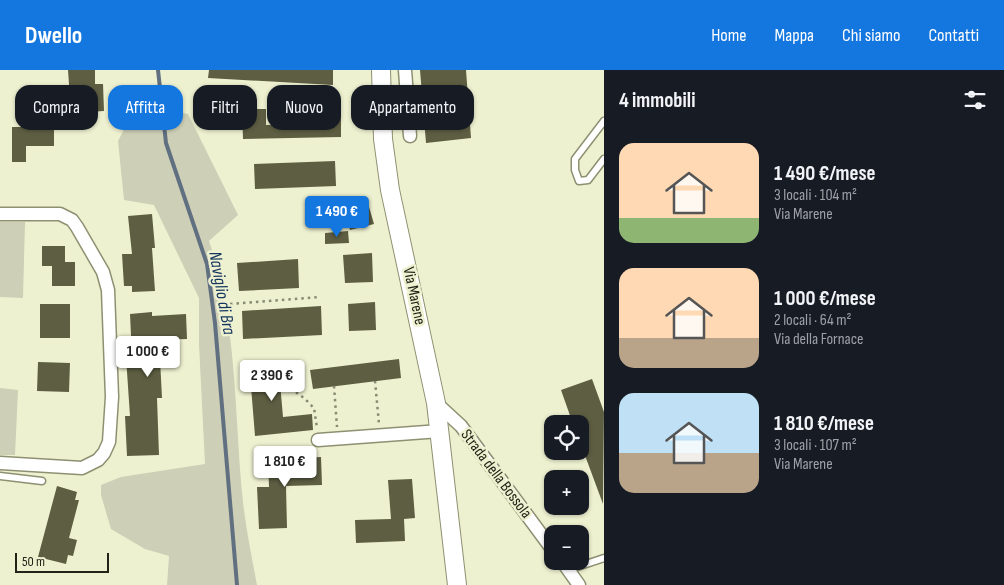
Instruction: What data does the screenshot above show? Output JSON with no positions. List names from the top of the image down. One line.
{"streets":{"main road":["Via Marene"],"street":["Strada della Bossola"]},"crossings":[["Via Marene","Strada della Bossola"]],"water":["Naviglio di Bra"],"scale_bar":"50 m","page":{"header":"Dwello","nav":["Home","Mappa","Chi siamo","Contatti"],"heading":"4 immobili","chip":["Compra","Affitta","Filtri","Nuovo","Appartamento"],"list":[{"name":"1 490 €/mese","note":"3 locali · 104 m² · Via Marene"},{"name":"1 000 €/mese","note":"2 locali · 64 m² · Via della Fornace"},{"name":"1 810 €/mese","note":"3 locali · 107 m² · Via Marene"}],"price":["1 490 €","1 000 €","2 390 €","1 810 €"],"map_buttons":["+","−"],"scale":"50 m"}}
